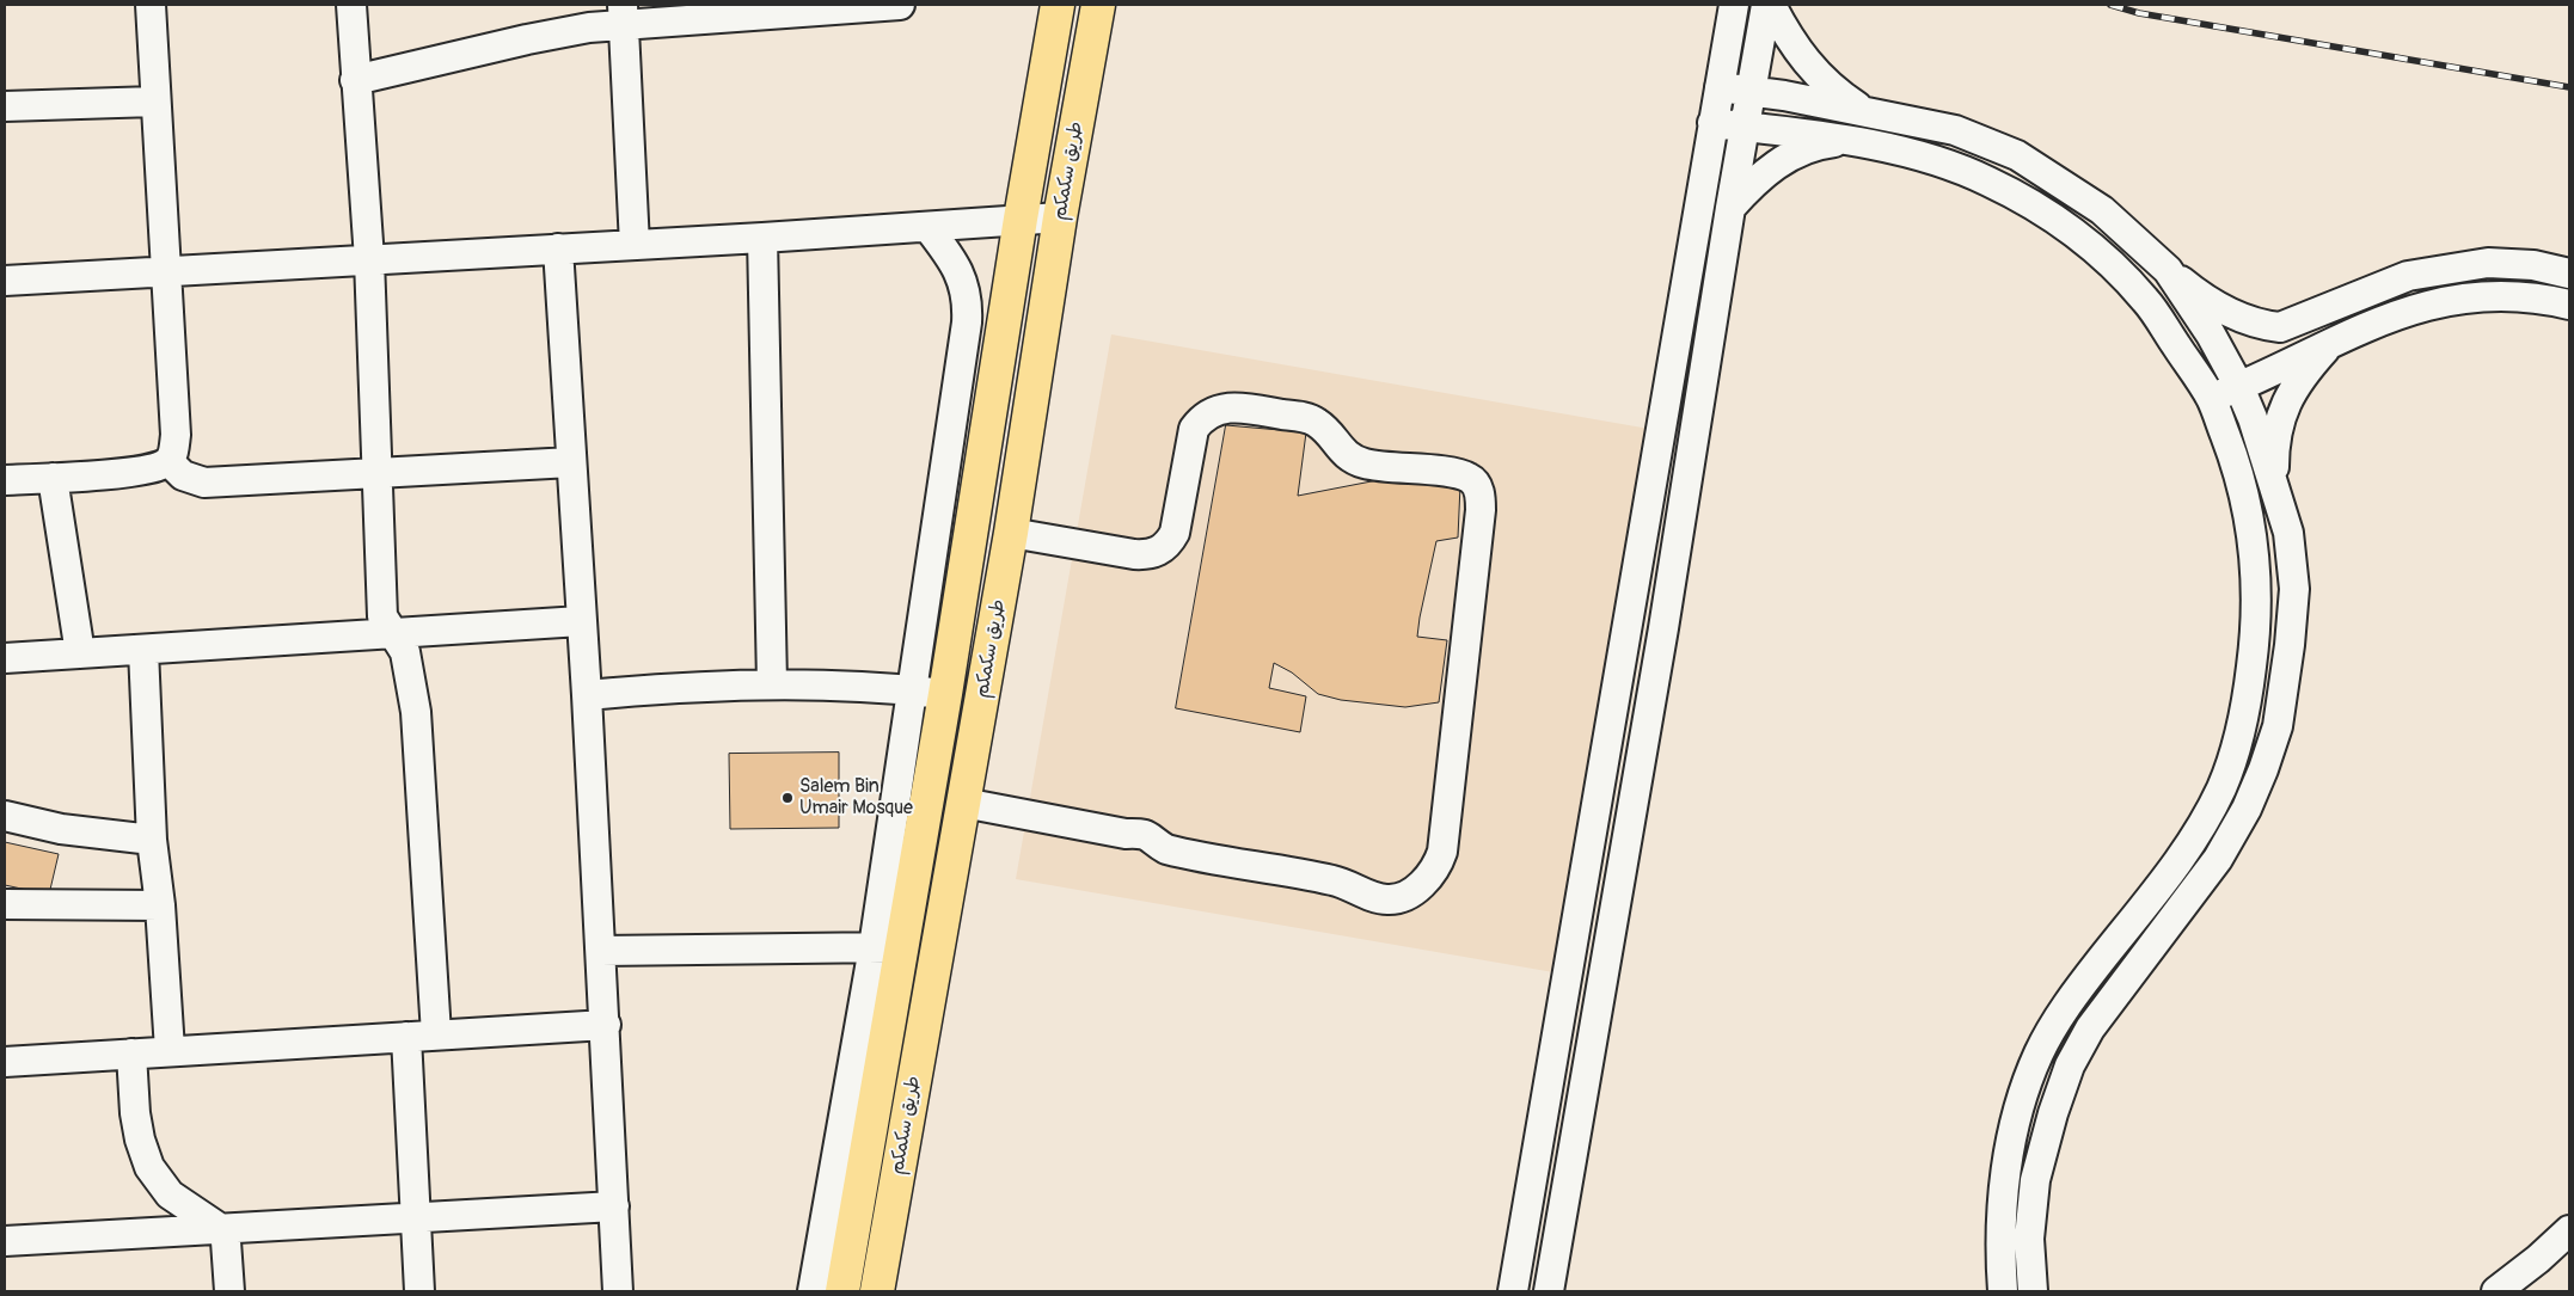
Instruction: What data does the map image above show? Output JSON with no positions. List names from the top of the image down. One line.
{"streets":{"main road":["طريق سكمكم"]},"places":["Salem Bin Umair Mosque"]}
